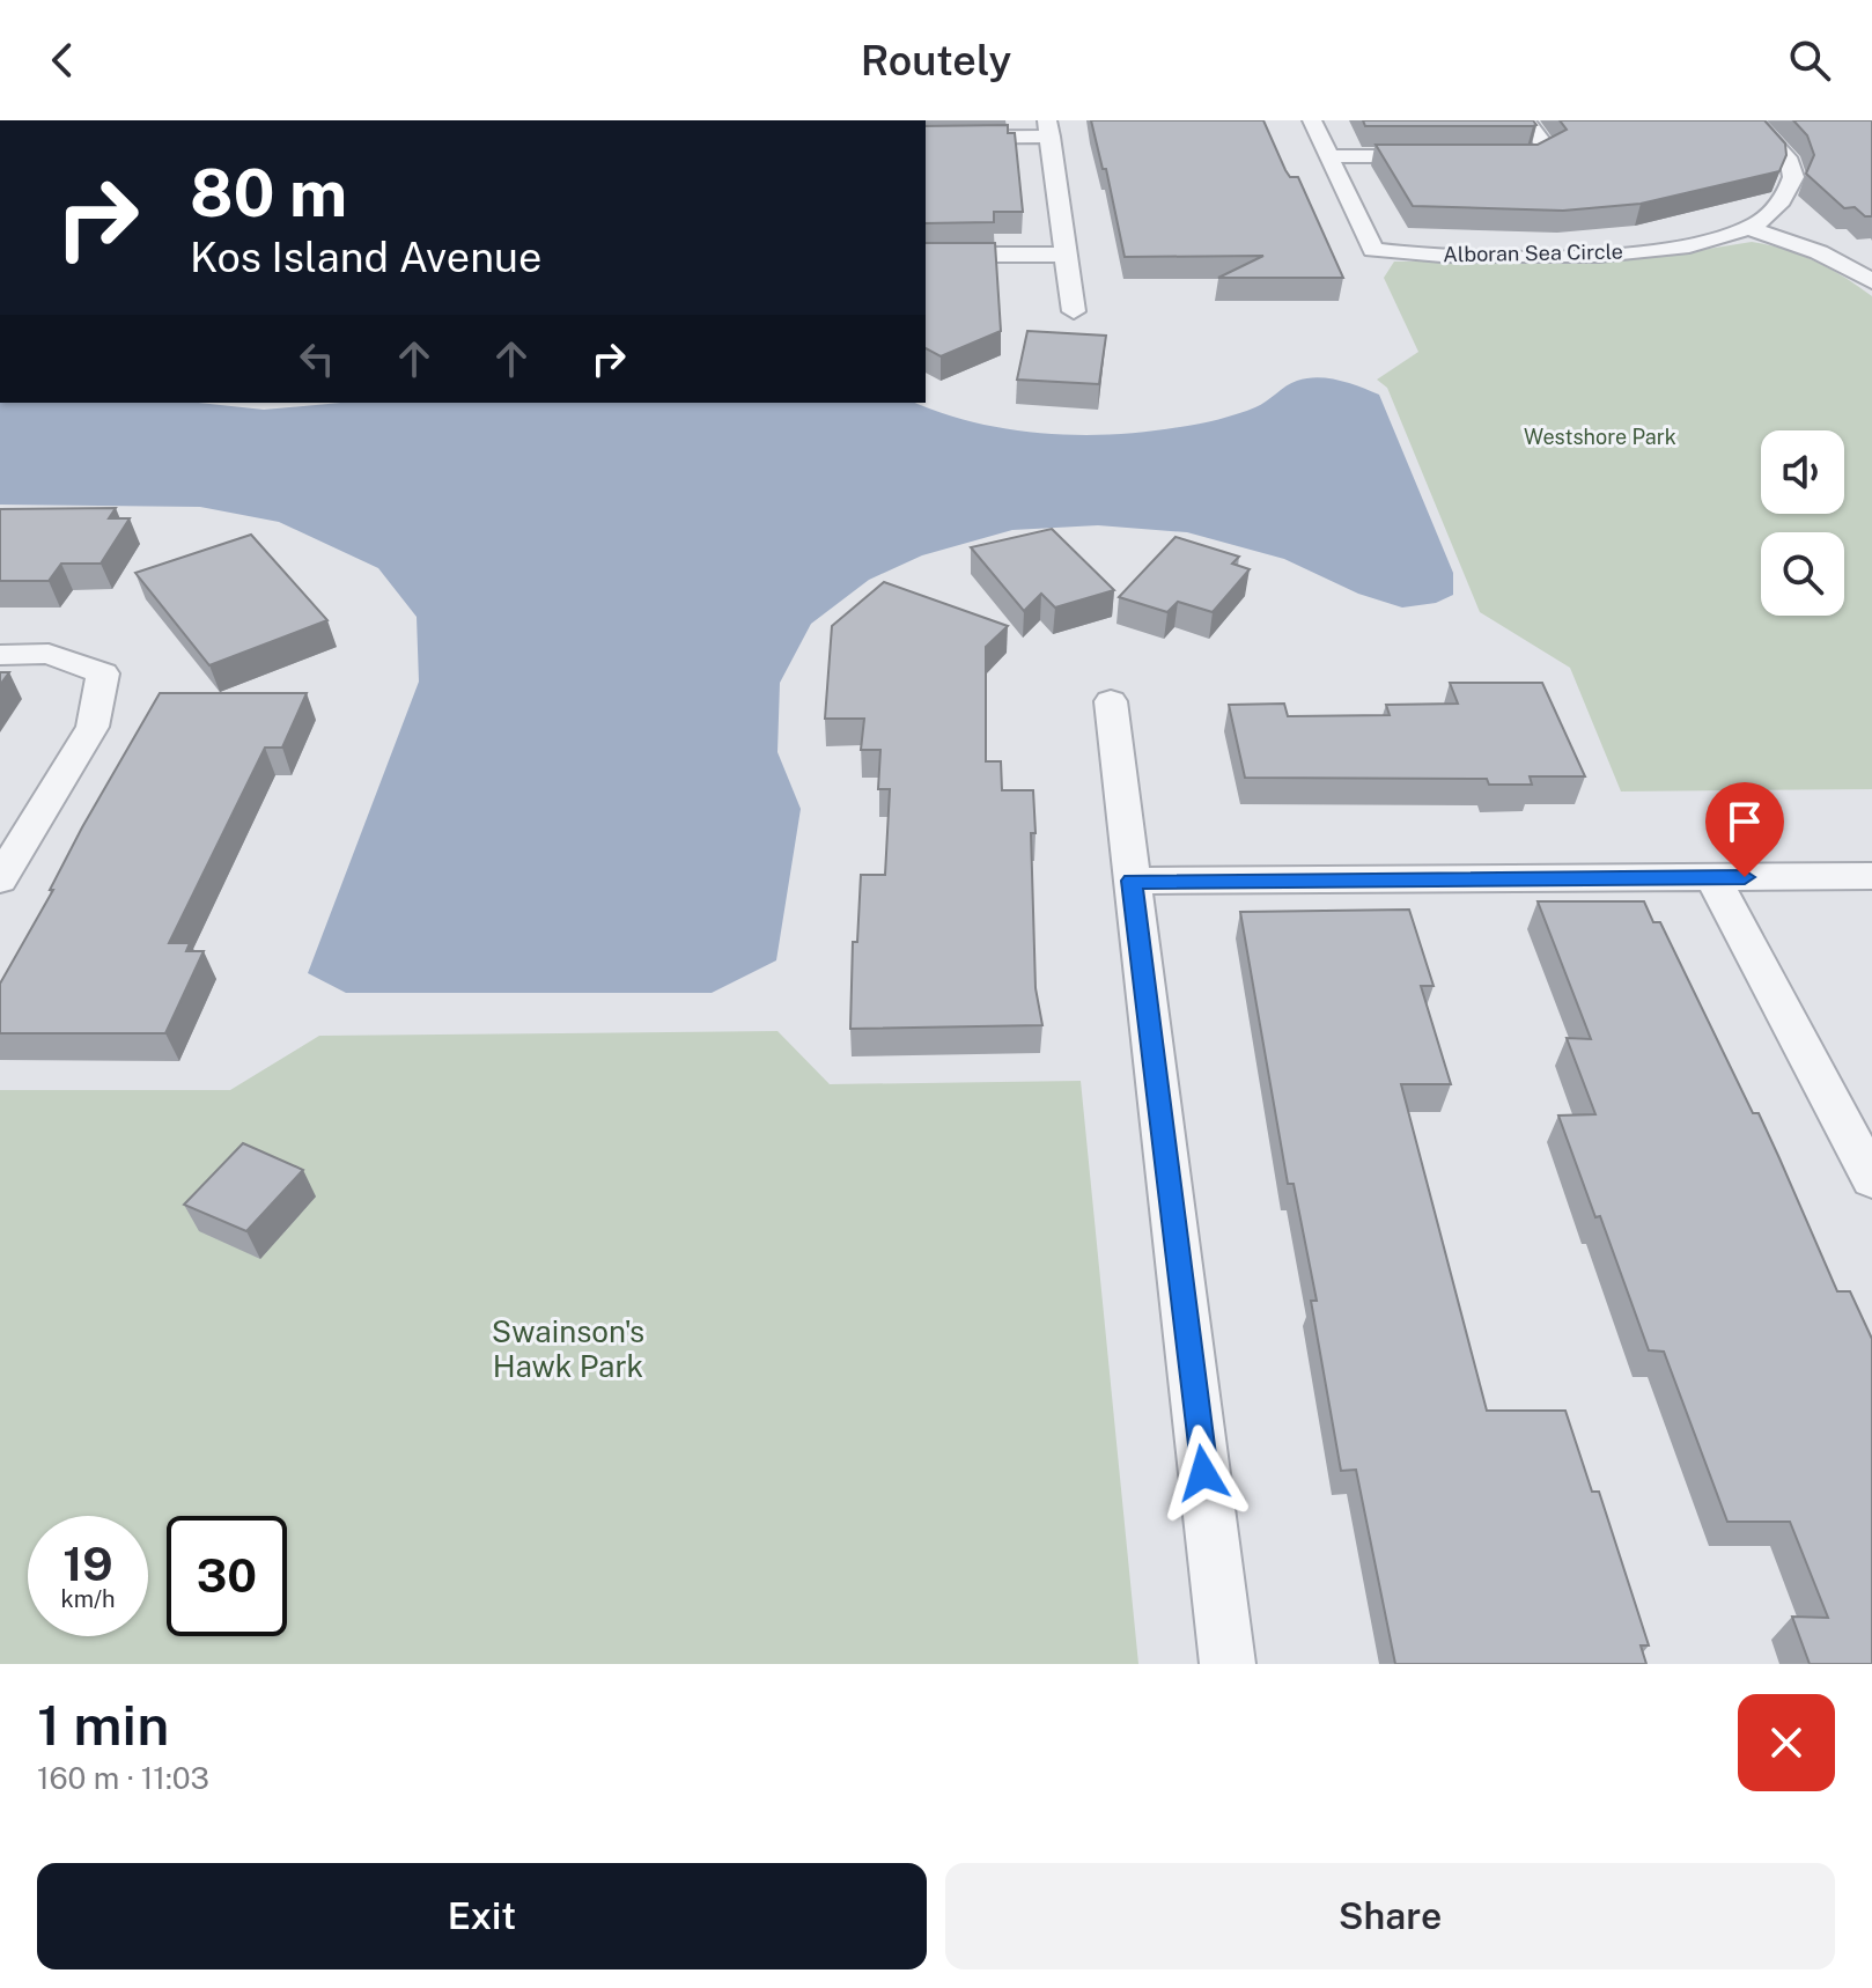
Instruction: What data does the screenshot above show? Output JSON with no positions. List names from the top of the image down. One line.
{"streets":{"street":["Alboran Sea Circle"]},"parks":["Westshore Park","Swainson's Hawk Park"],"page":{"header":"Routely","turn":["80 m","Kos Island Avenue"],"speed":"19 km/h","limit":"30","heading":["1 min","160 m · 11:03"],"buttons":["Exit","Share"]}}
